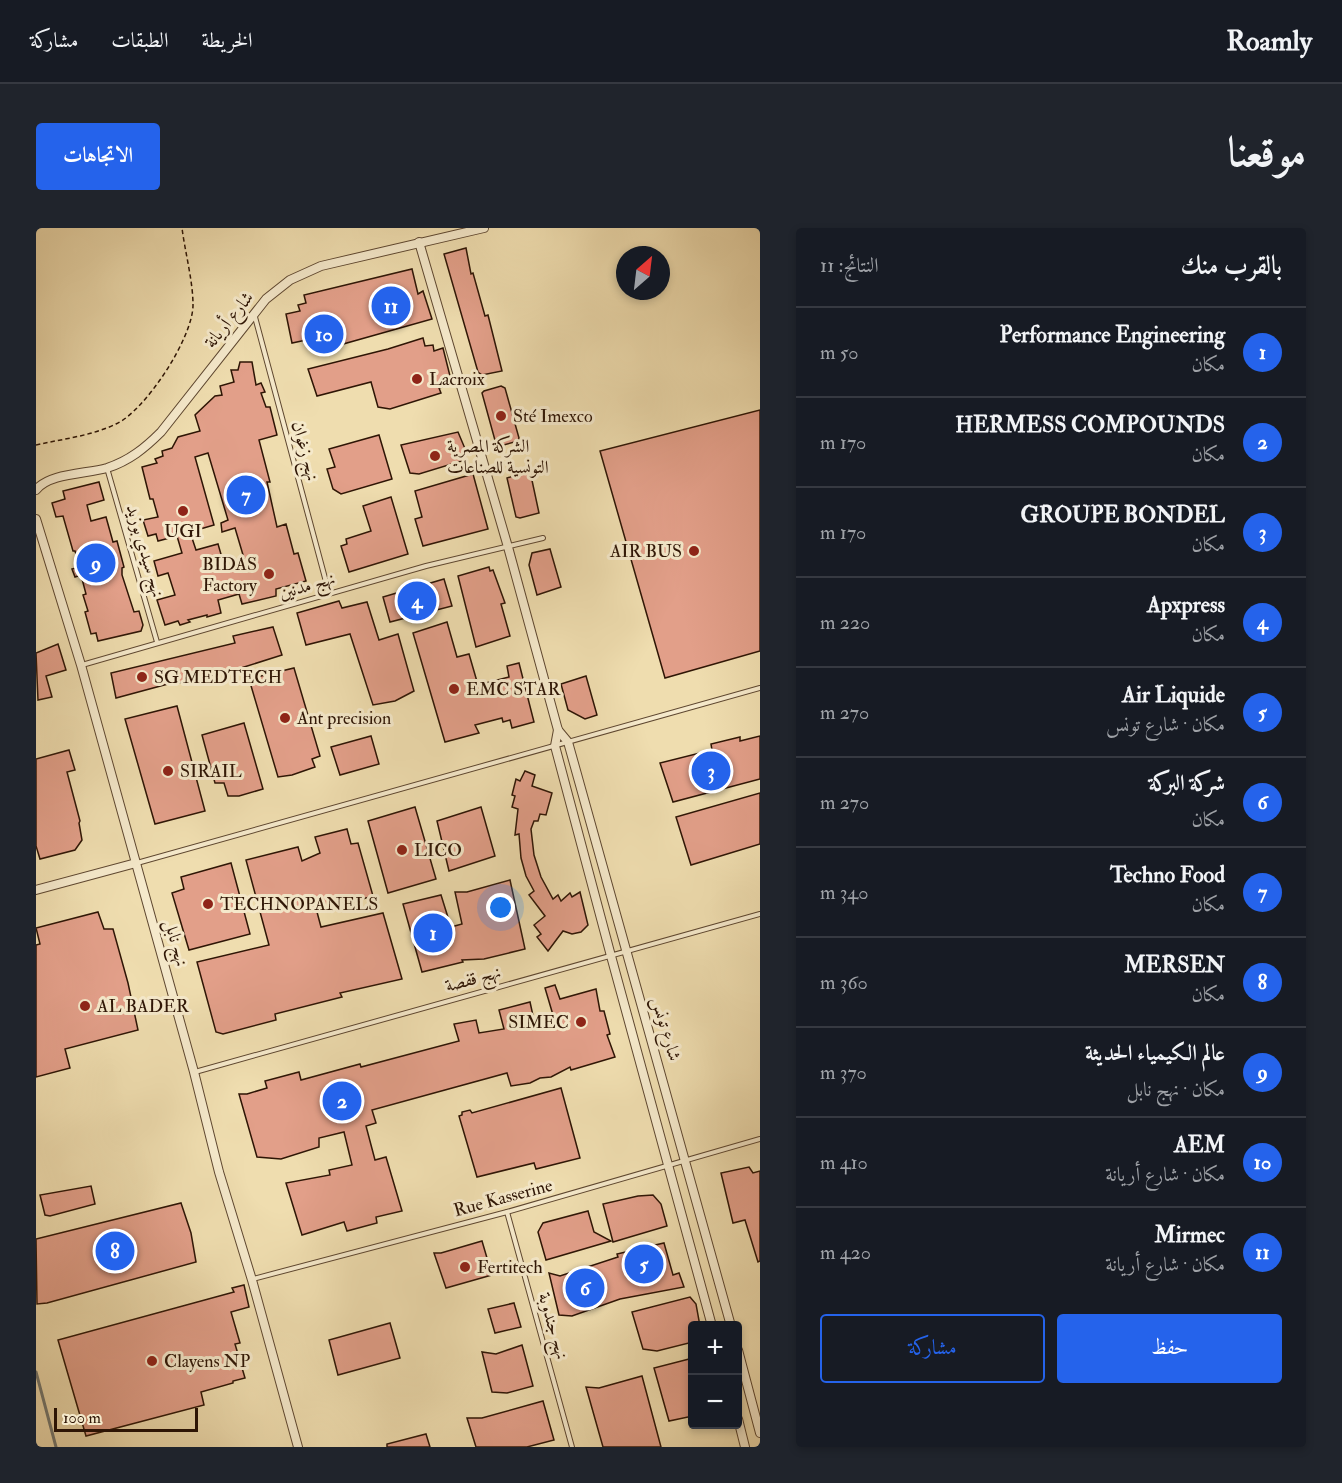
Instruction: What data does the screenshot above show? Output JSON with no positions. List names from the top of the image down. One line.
{"streets":{"street":["شارع أريانة","نهج نابل","شارع تونس"],"lane":["نهج زغوان","نهج سيدي بوزيد","نهج مدنين","نهج قفصة","Rue Kasserine","نهج جندوبة"]},"crossings":[["شارع أريانة","نهج زغوان"],["شارع أريانة","نهج سيدي بوزيد"],["نهج زغوان","نهج مدنين"],["نهج سيدي بوزيد","نهج مدنين"],["نهج مدنين","نهج نابل"],["نهج نابل","نهج قفصة"],["نهج نابل","Rue Kasserine"],["نهج قفصة","شارع تونس"],["شارع تونس","Rue Kasserine"],["Rue Kasserine","نهج جندوبة"]],"places":["Lacroix","Sté Imexco","الشركة المصرية التونسية للصناعات","UGI","AIR BUS","BIDAS Factory","SG MEDTECH","EMC STAR","Ant precision","SIRAIL","LICO","TECHNOPANELS","AL BADER","SIMEC","Fertitech","Clayens NP"],"scale_bar":"100 m","north":"top right","page":{"header":"Roamly","nav":["الخريطة","الطبقات","مشاركة"],"title":"موقعنا","buttons":["الاتجاهات",["حفظ","مشاركة"]],"heading":["بالقرب منك","النتائج: 11"],"pins":["11","10","7","9","4","3","1","2","8","5","6"],"list":[{"mark":"1","name":"Performance Engineering","note":"مكان","value":"50 m"},{"mark":"2","name":"HERMESS COMPOUNDS","note":"مكان","value":"170 m"},{"mark":"3","name":"GROUPE BONDEL","note":"مكان","value":"170 m"},{"mark":"4","name":"Apxpress","note":"مكان","value":"220 m"},{"mark":"5","name":"Air Liquide","note":"مكان · شارع تونس","value":"270 m"},{"mark":"6","name":"شركة البركة","note":"مكان","value":"270 m"},{"mark":"7","name":"Techno Food","note":"مكان","value":"340 m"},{"mark":"8","name":"MERSEN","note":"مكان","value":"360 m"},{"mark":"9","name":"عالم الكيمياء الحديثة","note":"مكان · نهج نابل","value":"370 m"},{"mark":"10","name":"AEM","note":"مكان · شارع أريانة","value":"410 m"},{"mark":"11","name":"Mirmec","note":"مكان · شارع أريانة","value":"420 m"}],"map_buttons":["+","−"],"scale":"100 m"}}
